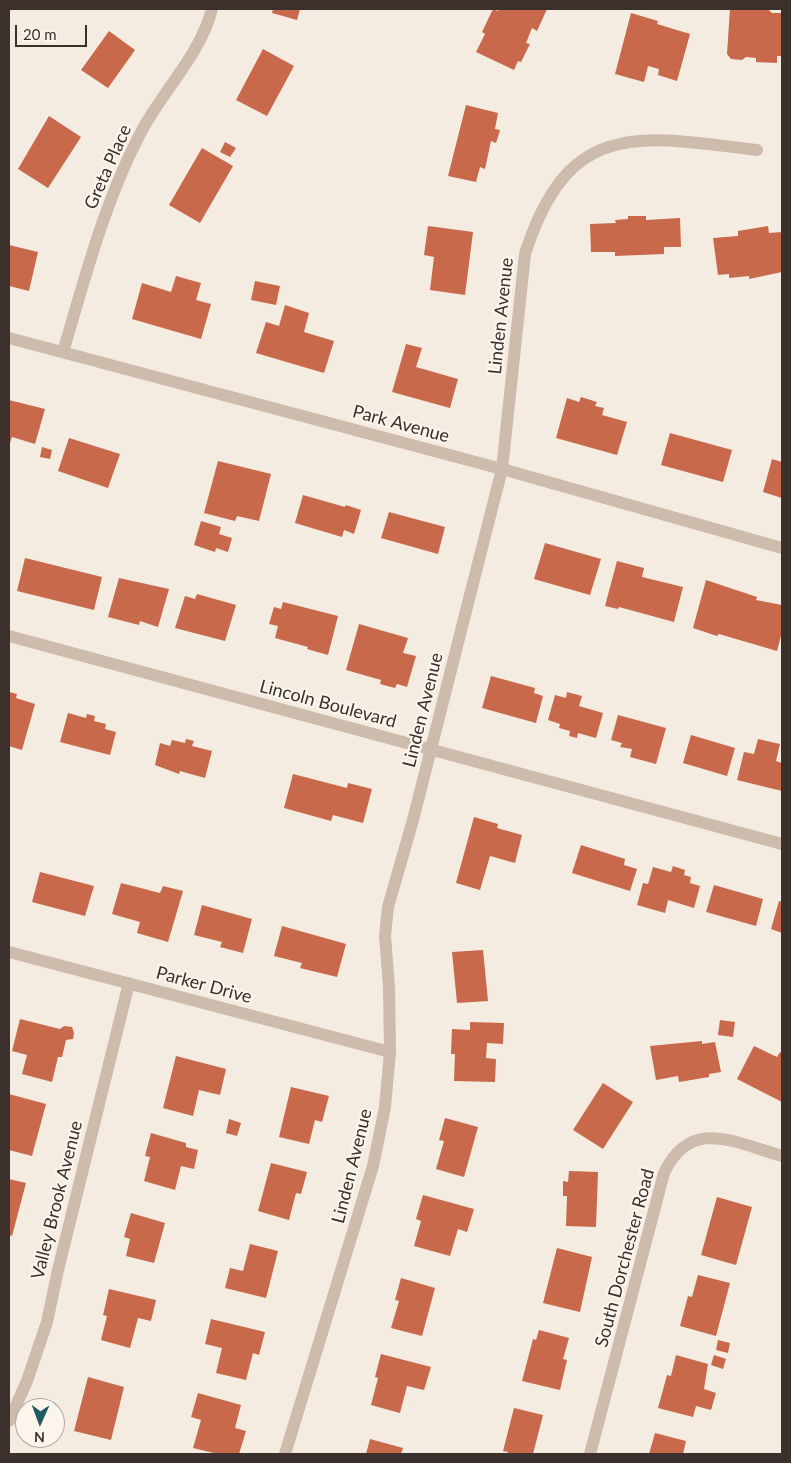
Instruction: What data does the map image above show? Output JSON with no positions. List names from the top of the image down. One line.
{"streets":{"street":["Greta Place","Linden Avenue","Park Avenue","Lincoln Boulevard","Parker Drive","Valley Brook Avenue","South Dorchester Road"]},"crossings":[["Greta Place","Park Avenue"],["Linden Avenue","Park Avenue"],["Linden Avenue","Lincoln Boulevard"],["Linden Avenue","Parker Drive"],["Parker Drive","Valley Brook Avenue"]],"scale_bar":"20 m","north":"bottom"}
